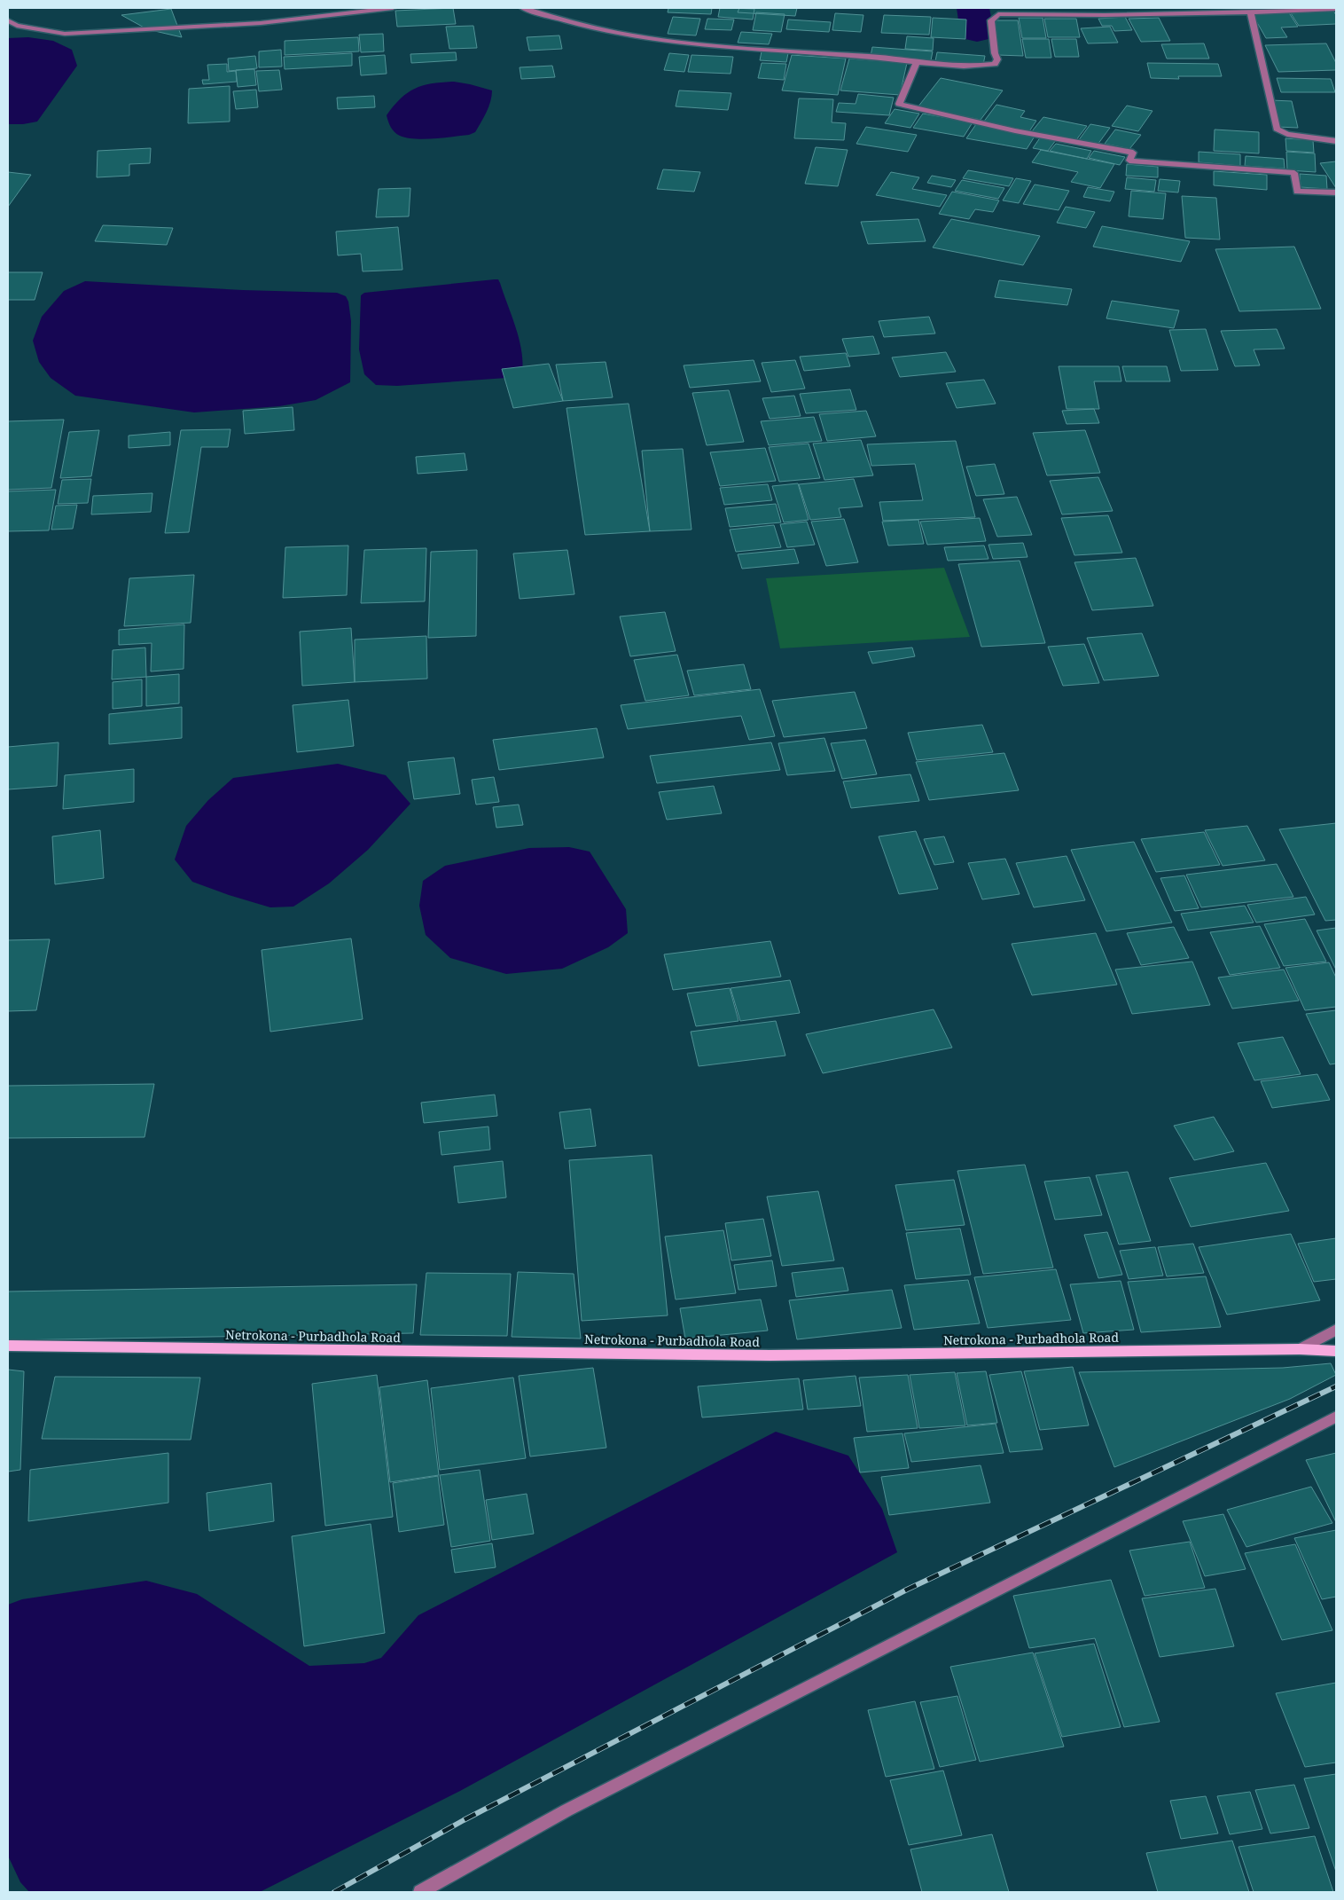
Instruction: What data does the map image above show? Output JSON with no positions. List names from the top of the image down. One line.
{"streets":{"main road":["Netrokona - Purbadhola Road"]}}
